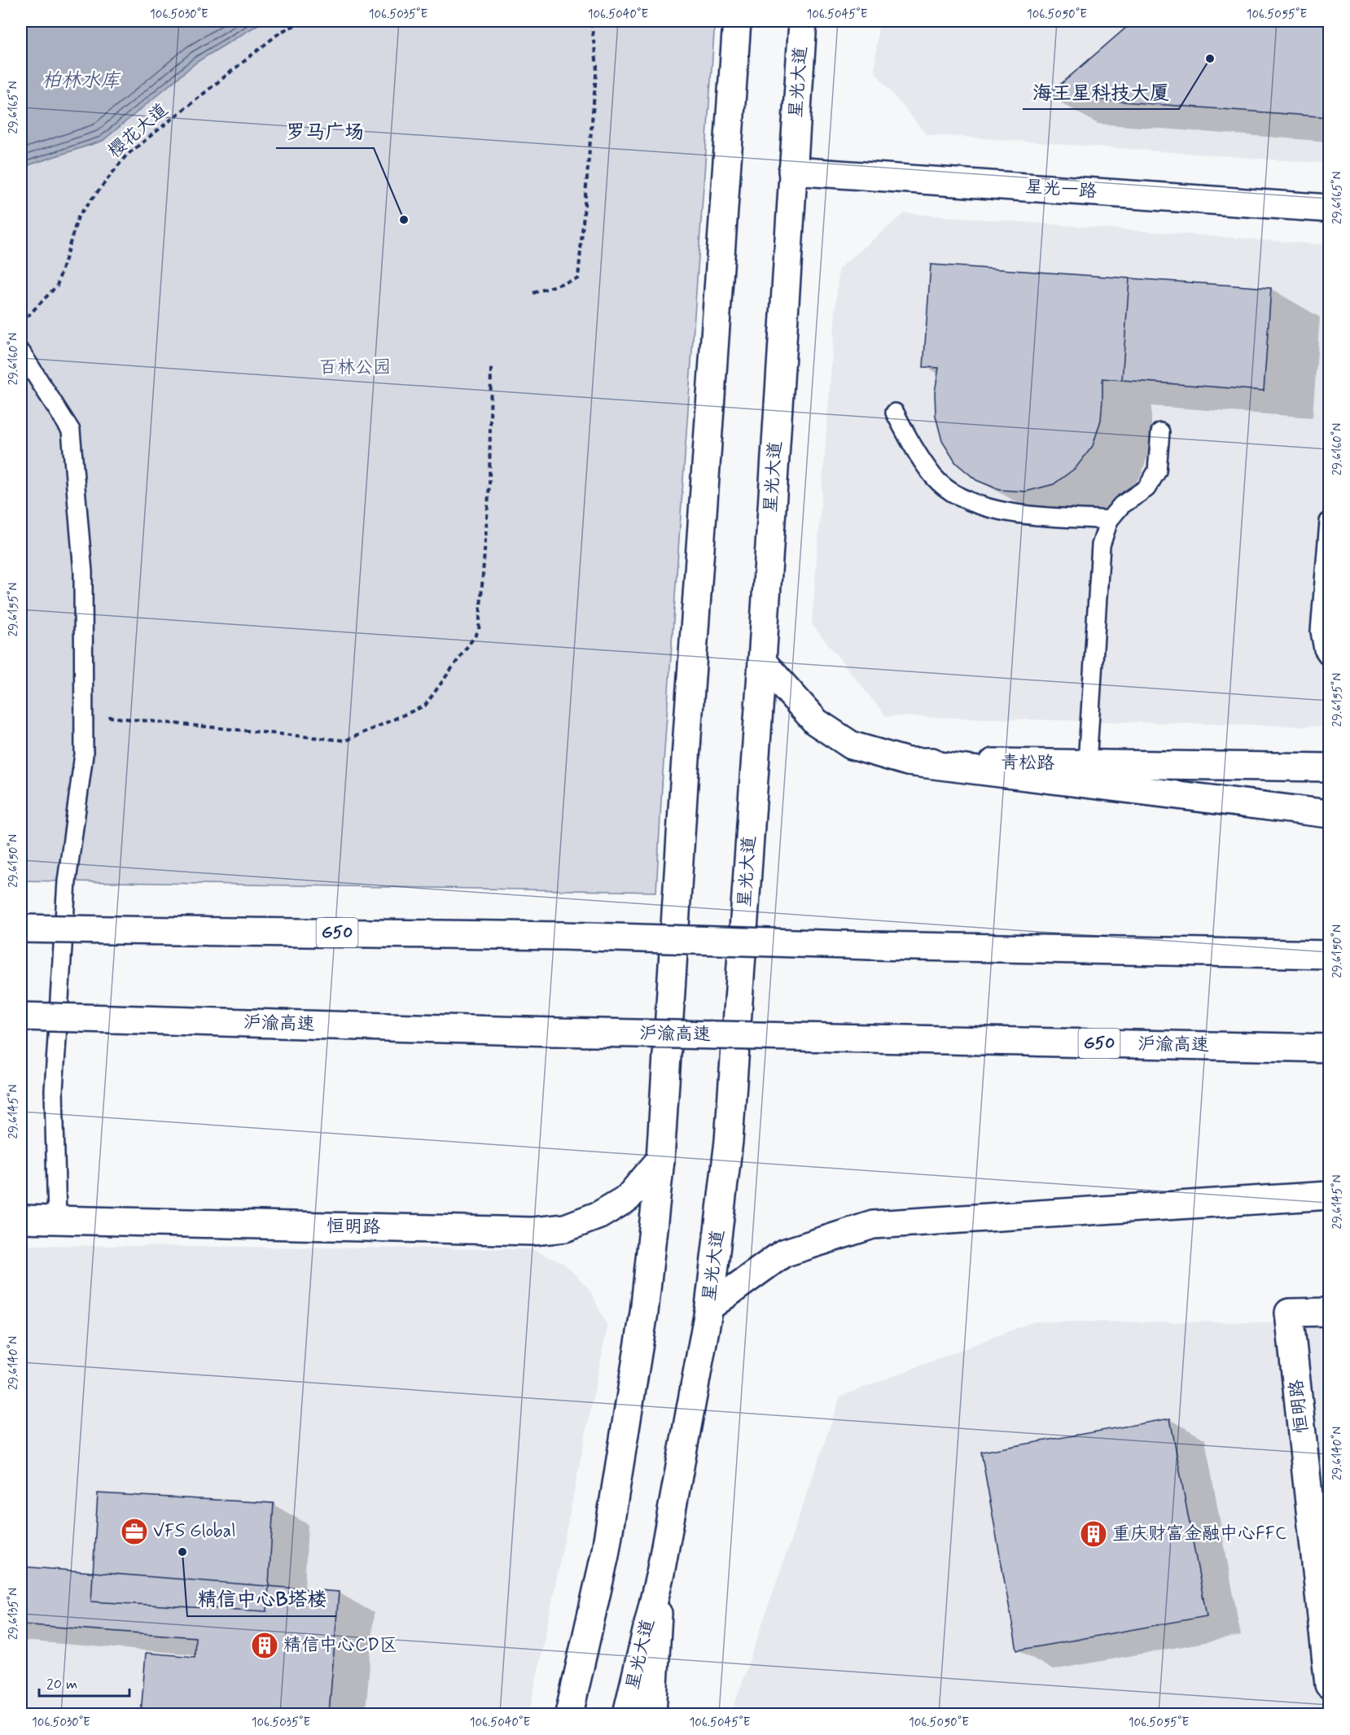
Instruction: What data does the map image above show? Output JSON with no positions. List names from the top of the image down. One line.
{"streets":{"main road":["星光大道","星光一路","青松路","G50","沪渝高速","恒明路"],"path":["樱花大道"]},"crossings":[["星光大道","星光一路"],["星光大道","青松路"]],"water":["柏林水库"],"parks":["百林公园"],"places":{"other":["海王星科技大厦","罗马广场","精信中心B塔楼"],"office":["VFS Global"],"building":["重庆财富金融中心FFC","精信中心CD区"]},"scale_bar":"20 m","coordinates":["106.5030°E","106.5035°E","106.5040°E","106.5045°E","106.5050°E","106.5055°E","29.6165°N","29.6160°N","29.6155°N","29.6150°N","29.6145°N","29.6140°N","29.6135°N"]}
